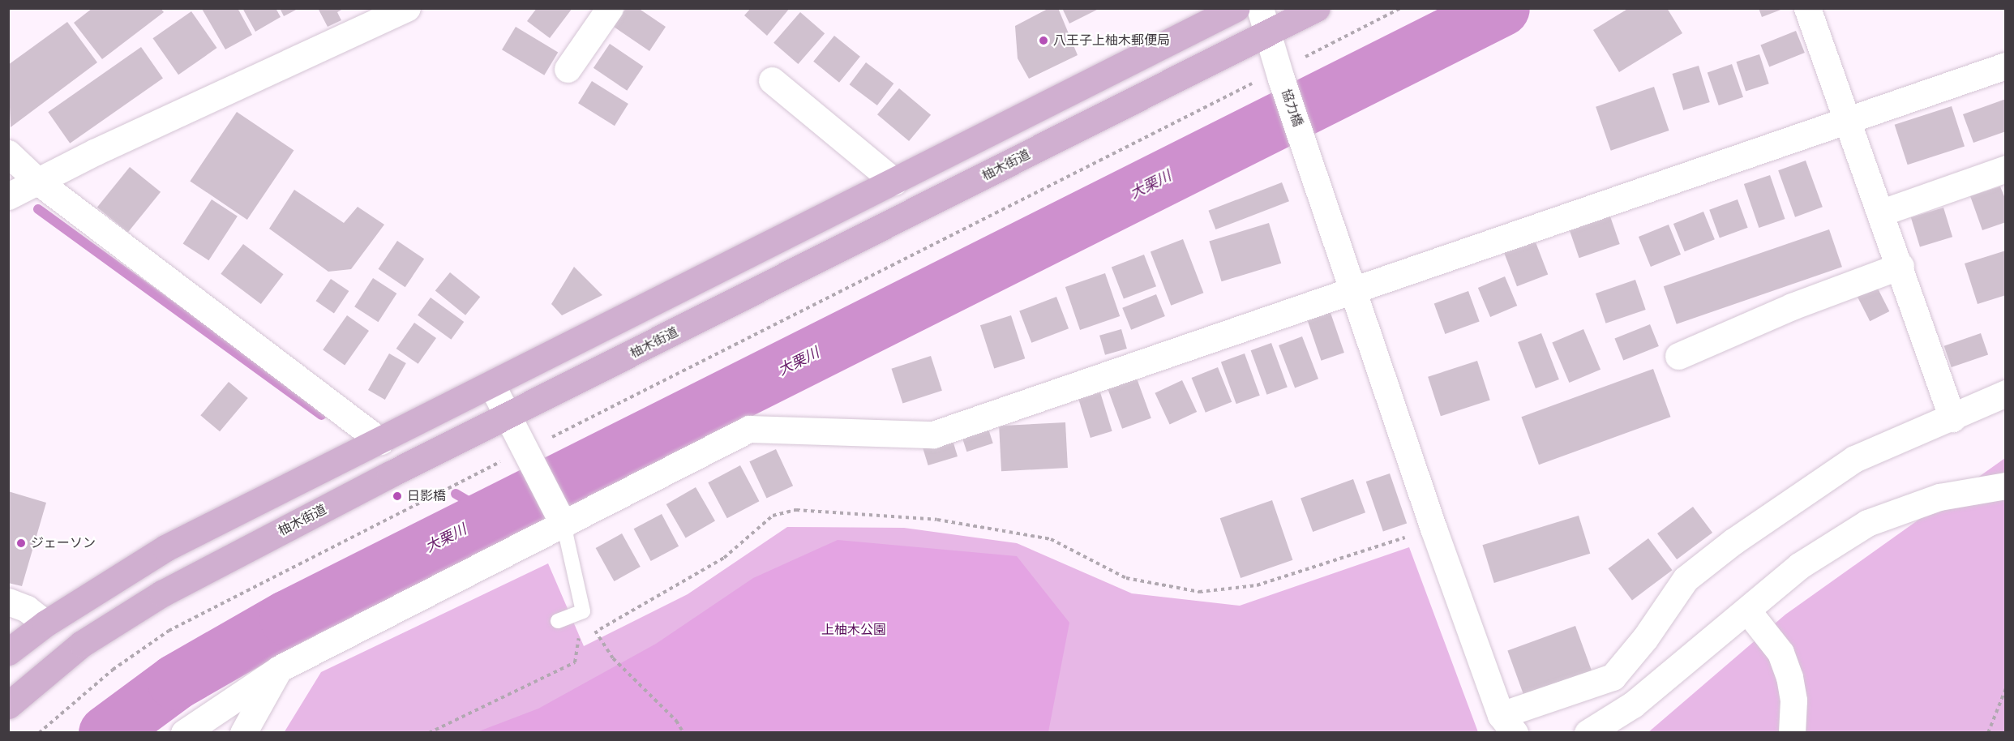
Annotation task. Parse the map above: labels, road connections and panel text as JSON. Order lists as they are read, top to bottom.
{
  "streets": {
    "main road": ["柚木街道"],
    "street": ["協力橋"]
  },
  "crossings": [
    ["協力橋", "柚木街道"]
  ],
  "water": ["大栗川"],
  "parks": ["上柚木公園"],
  "places": ["八王子上柚木郵便局", "日影橋", "ジェーソン"]
}
